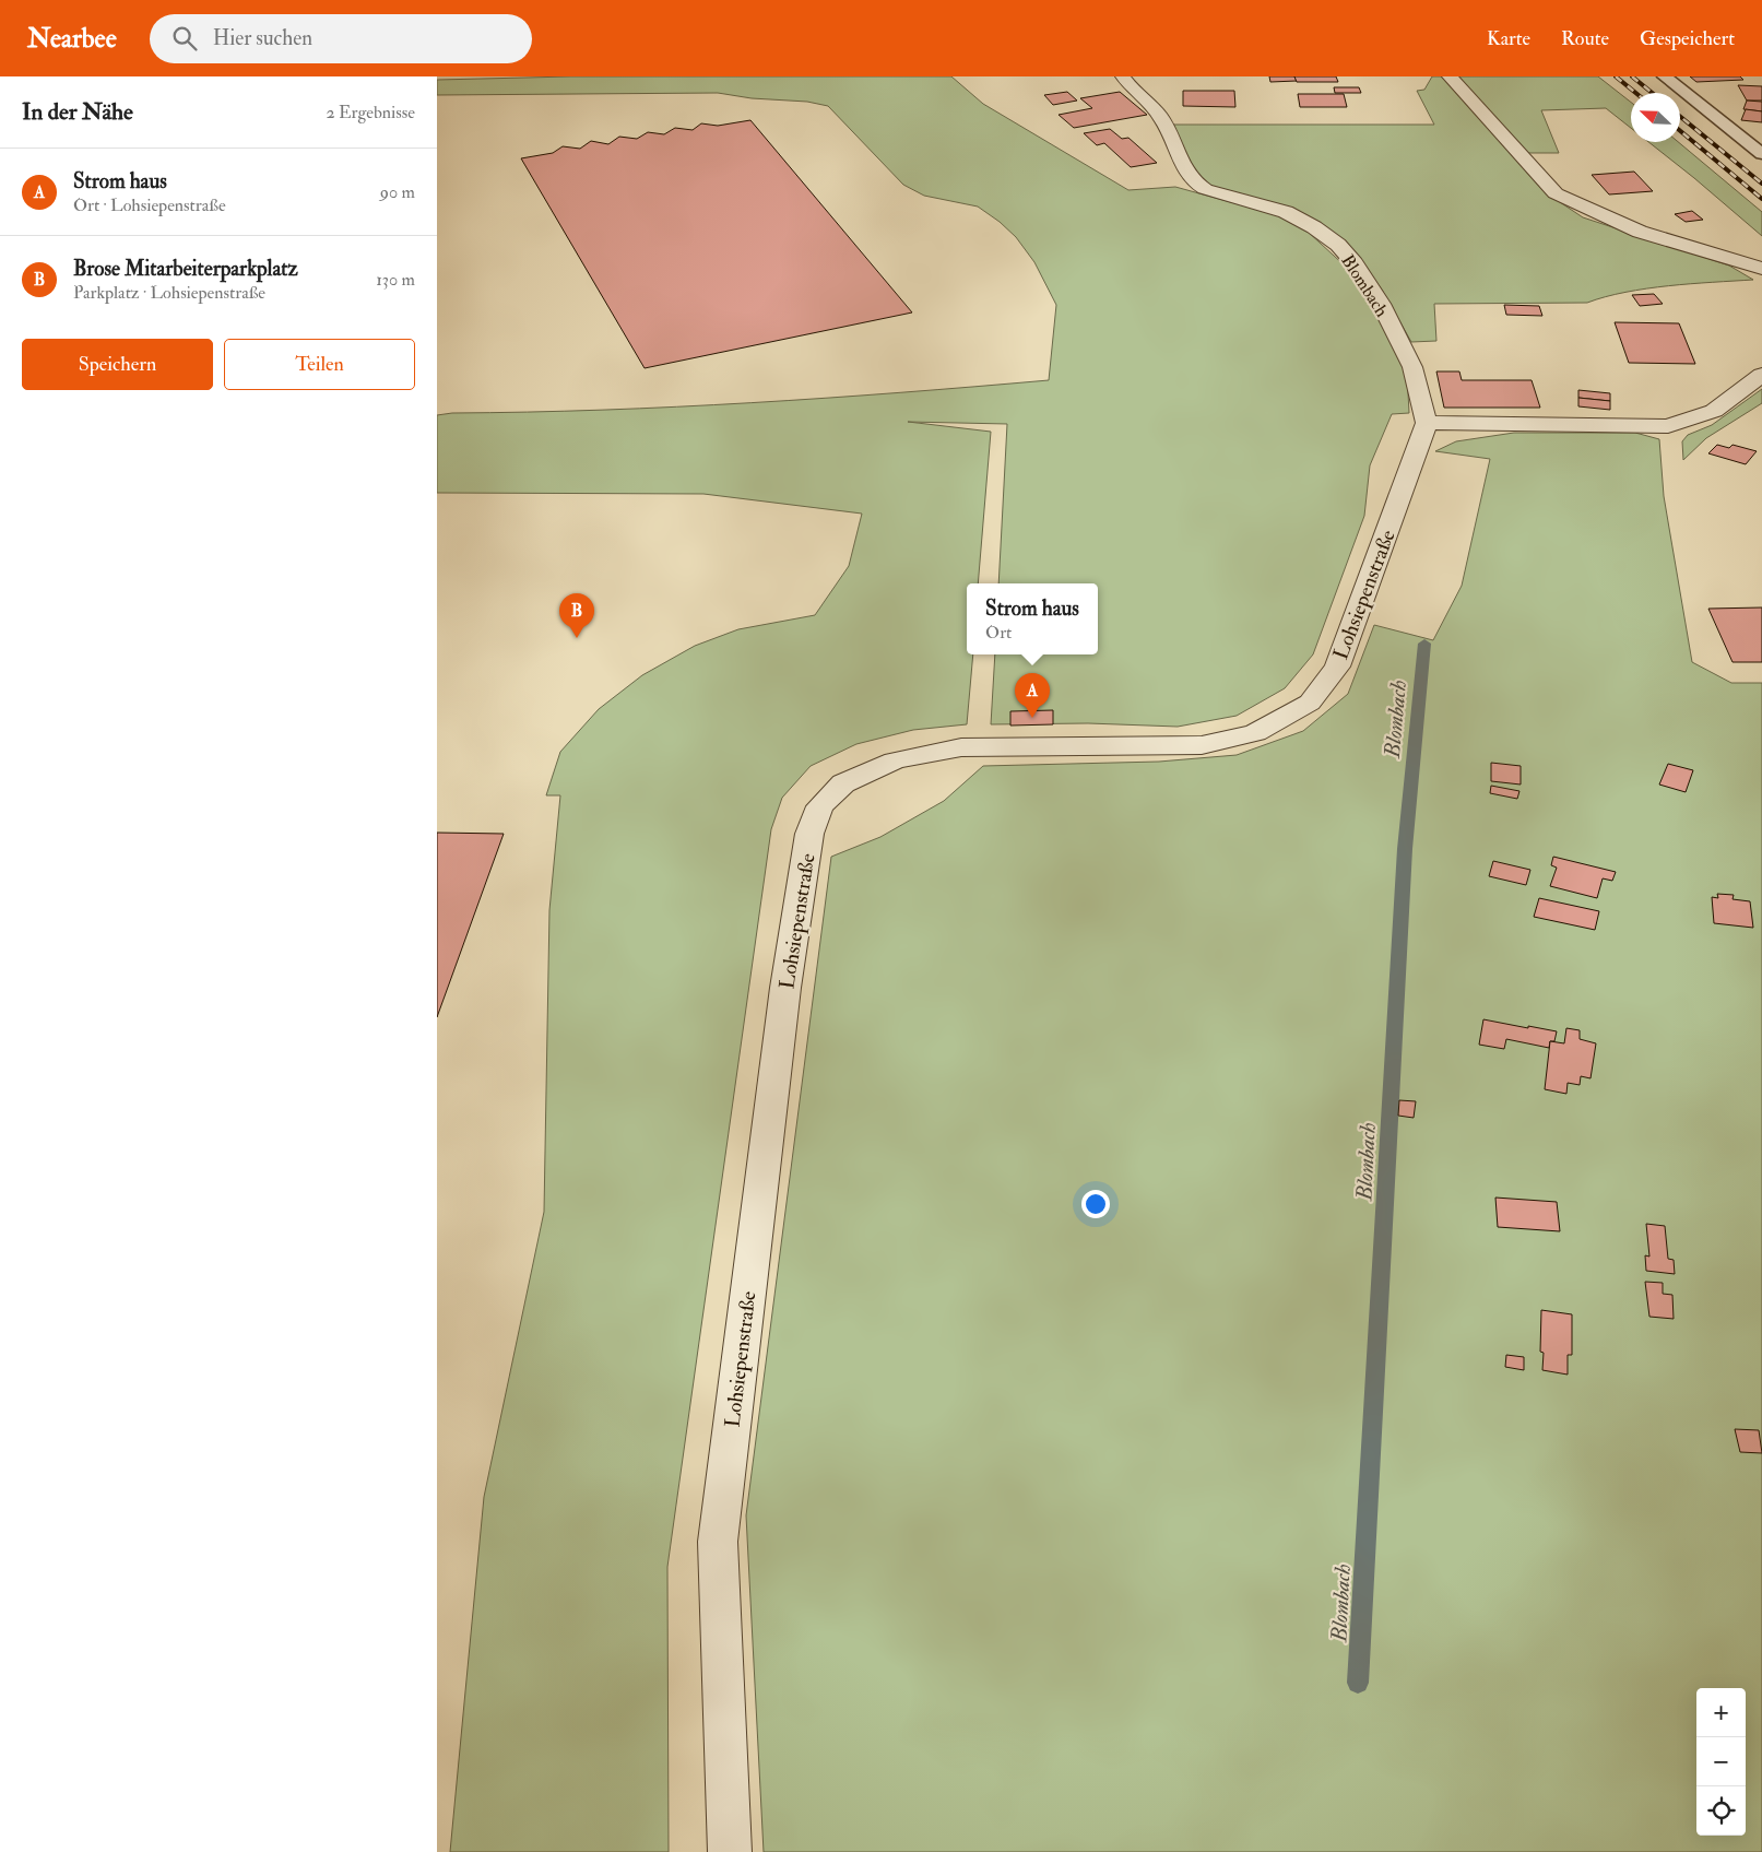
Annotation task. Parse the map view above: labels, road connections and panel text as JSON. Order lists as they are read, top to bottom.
{
  "streets": {
    "street": ["Blombach", "Lohsiepenstraße"]
  },
  "crossings": [
    ["Blombach", "Lohsiepenstraße"]
  ],
  "water": ["Blombach"],
  "north": "top left",
  "page": {
    "header": "Nearbee",
    "search": "Hier suchen",
    "nav": ["Karte", "Route", "Gespeichert"],
    "heading": ["In der Nähe", "2 Ergebnisse"],
    "list": [
      {
        "mark": "A",
        "name": "Strom haus",
        "note": "Ort · Lohsiepenstraße",
        "value": "90 m"
      },
      {
        "mark": "B",
        "name": "Brose Mitarbeiterparkplatz",
        "note": "Parkplatz · Lohsiepenstraße",
        "value": "130 m"
      }
    ],
    "buttons": ["Speichern", "Teilen"],
    "popup": ["Strom haus", "Ort"],
    "pins": ["B", "A"],
    "map_buttons": ["+", "−"]
  }
}
